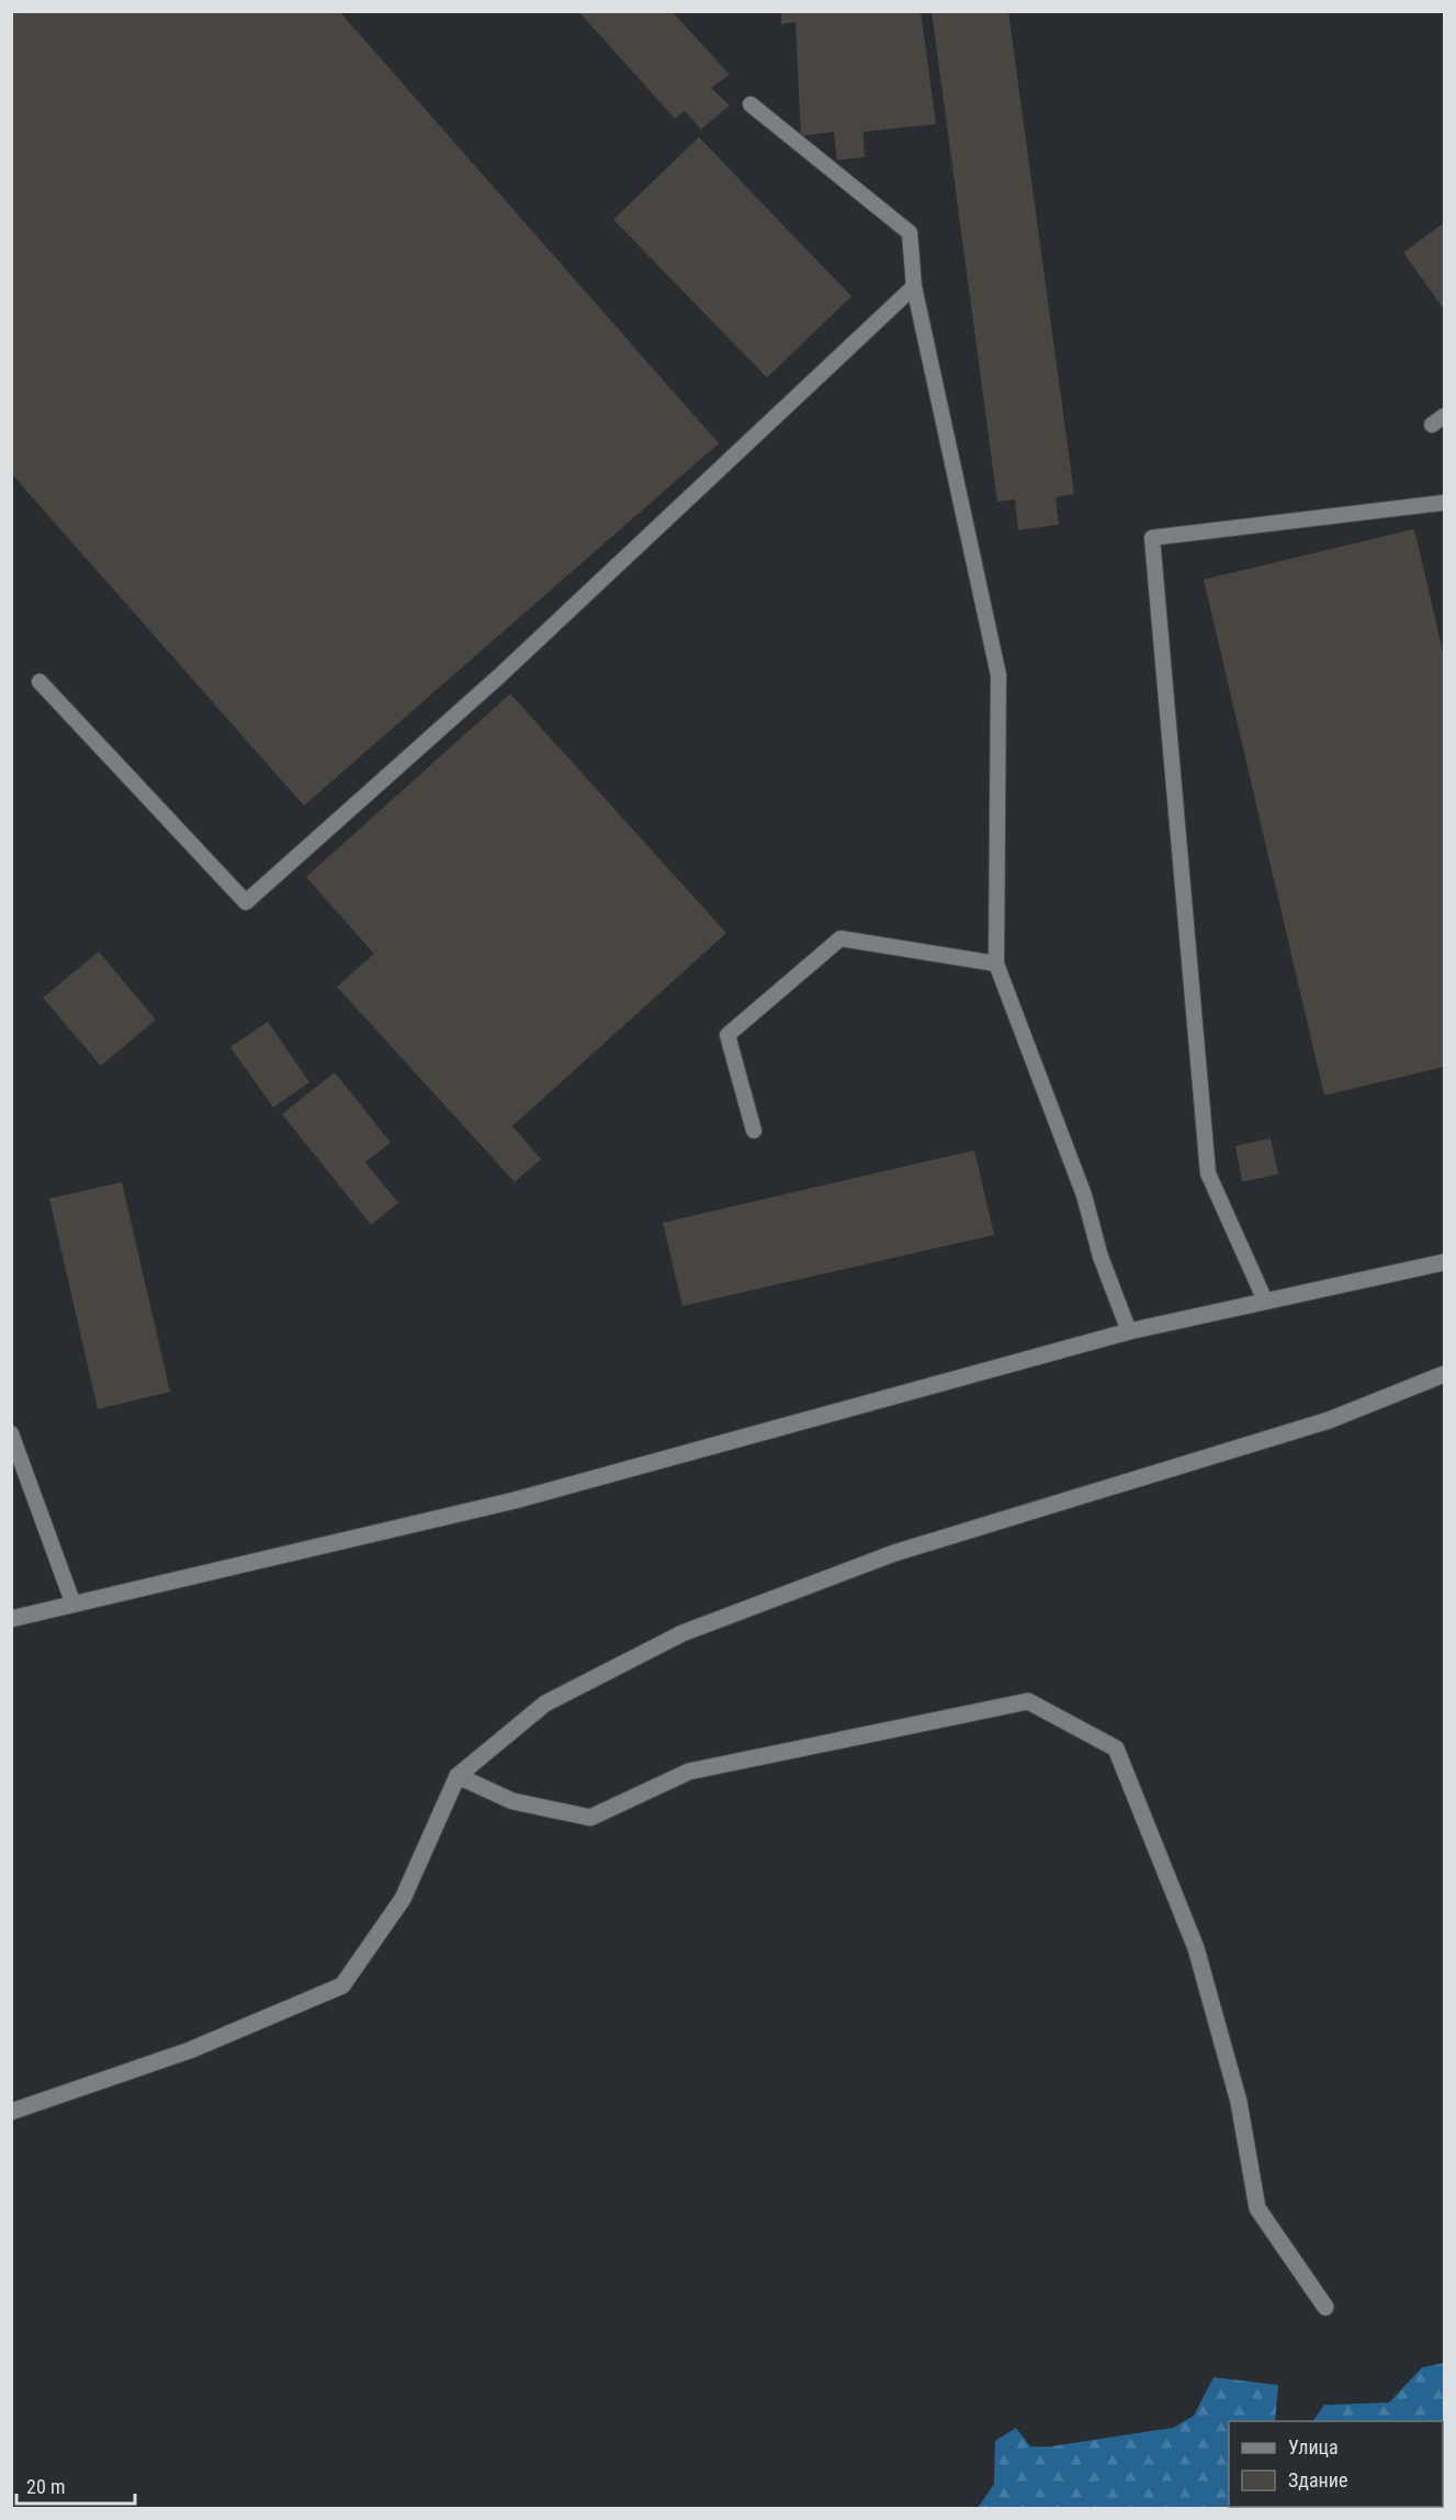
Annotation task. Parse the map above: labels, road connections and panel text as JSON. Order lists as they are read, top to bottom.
{
  "legend": ["Улица", "Здание"],
  "scale_bar": "20 m"
}
